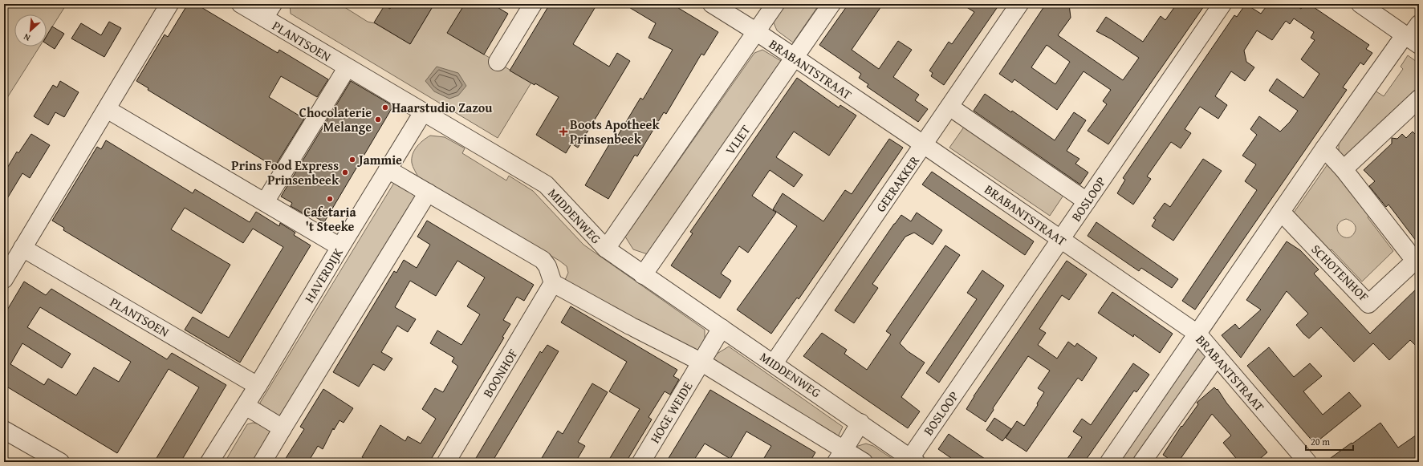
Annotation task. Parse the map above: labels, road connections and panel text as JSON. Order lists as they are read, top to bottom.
{
  "streets": {
    "street": [
      "PLANTSOEN",
      "BRABANTSTRAAT",
      "VLIET",
      "GEERAKKER",
      "BOSLOOP",
      "MIDDENWEG",
      "SCHOTENHOF",
      "HAVERDIJK",
      "BOONHOF",
      "HOGE WEIDE"
    ]
  },
  "crossings": [
    ["PLANTSOEN", "MIDDENWEG"],
    ["PLANTSOEN", "HAVERDIJK"],
    ["BRABANTSTRAAT", "VLIET"],
    ["BRABANTSTRAAT", "GEERAKKER"],
    ["BRABANTSTRAAT", "BOSLOOP"],
    ["VLIET", "MIDDENWEG"],
    ["GEERAKKER", "MIDDENWEG"],
    ["BOSLOOP", "MIDDENWEG"],
    ["MIDDENWEG", "HAVERDIJK"]
  ],
  "places": {
    "other": [
      "Haarstudio Zazou",
      "Chocolaterie Melange",
      "Jammie",
      "Prins Food Express Prinsenbeek",
      "Cafetaria 't Steeke"
    ],
    "health": ["Boots Apotheek Prinsenbeek"]
  },
  "scale_bar": "20 m",
  "north": "bottom left"
}
